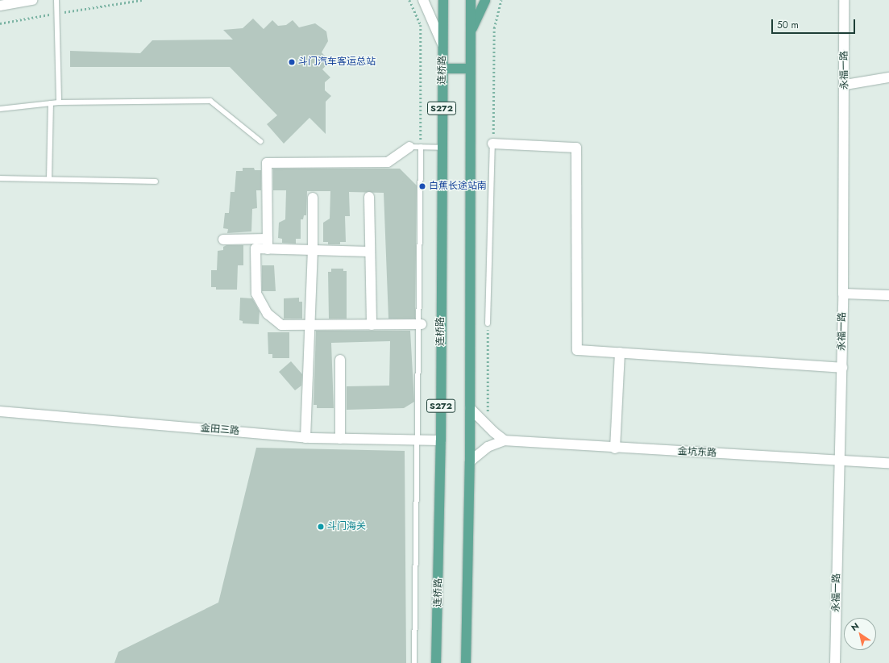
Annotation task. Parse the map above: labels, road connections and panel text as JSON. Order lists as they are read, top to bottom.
{
  "streets": {
    "main road": ["连桥路", "S272"],
    "street": ["永福一路", "金田三路", "金坑东路"]
  },
  "crossings": [
    ["连桥路", "金田三路"],
    ["永福一路", "金坑东路"],
    ["S272", "金坑东路"]
  ],
  "places": ["斗门汽车客运总站", "白蕉长途站南", "斗门海关"],
  "scale_bar": "50 m",
  "north": "top left"
}
